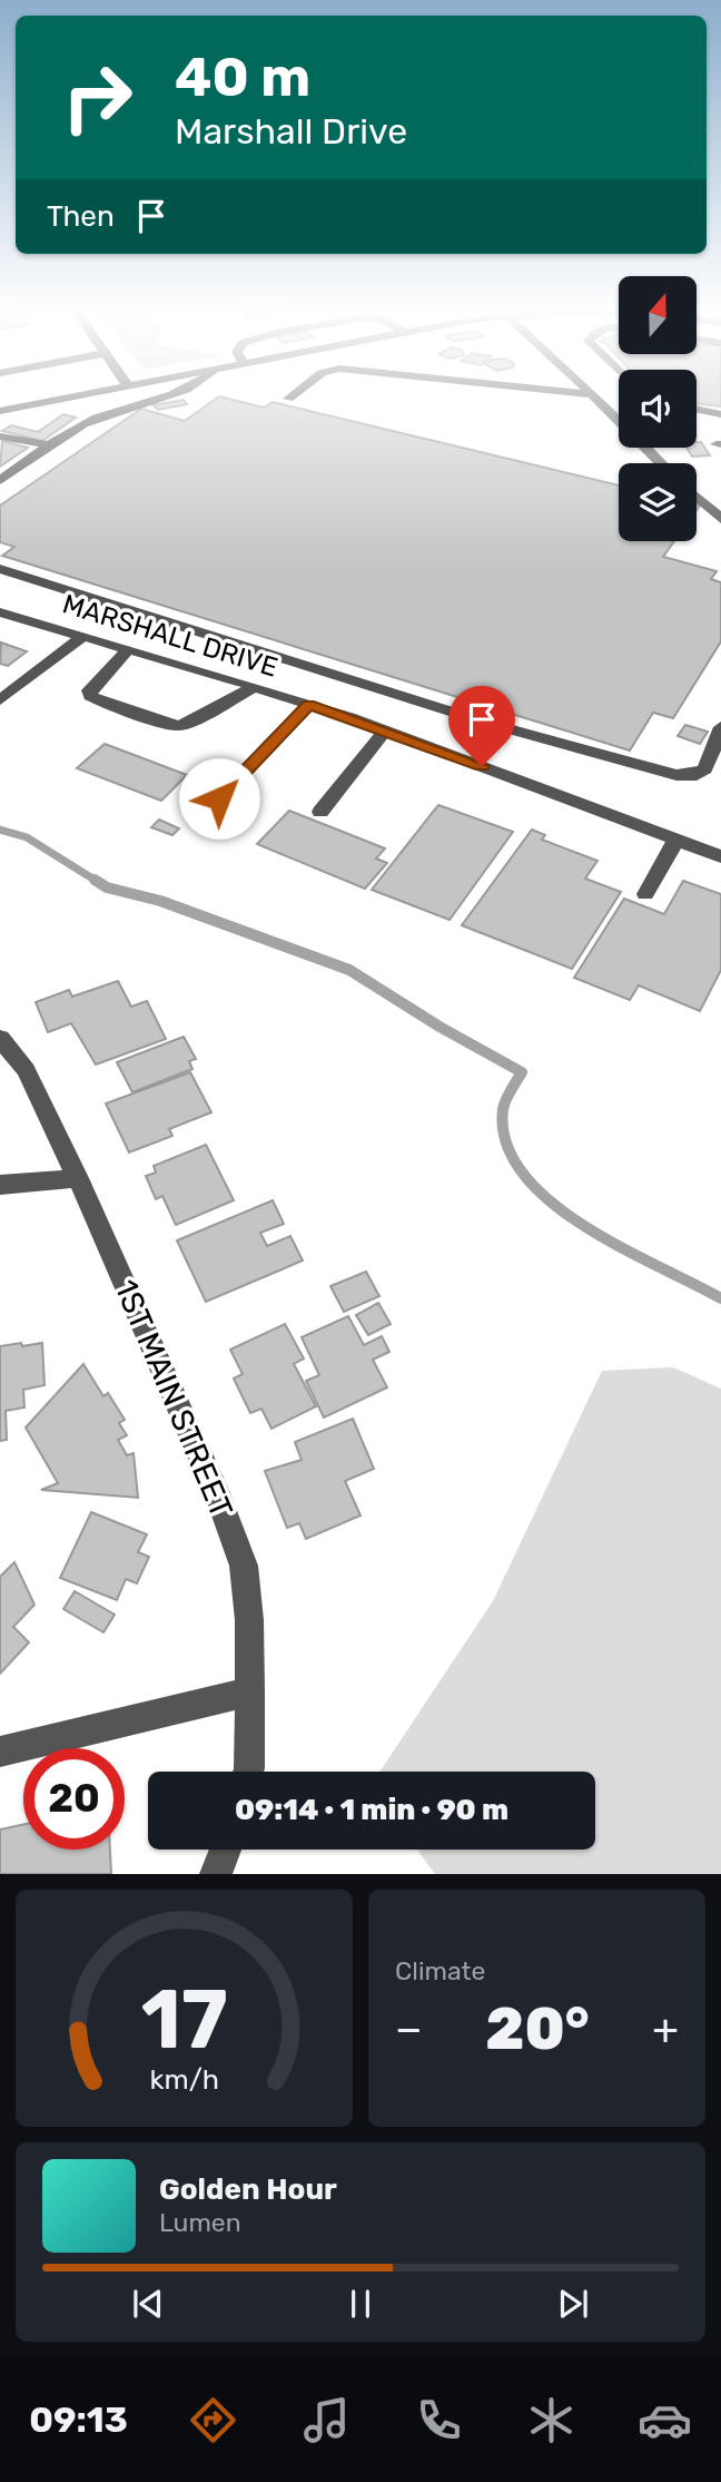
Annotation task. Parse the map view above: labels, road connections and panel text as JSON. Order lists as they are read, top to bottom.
{
  "streets": {
    "street": ["MARSHALL DRIVE", "1ST MAIN STREET"]
  },
  "north": "top",
  "page": {
    "turn": ["40 m", "Marshall Drive"],
    "then": "Then",
    "limit": "20",
    "trip": "09:14 · 1 min · 90 m",
    "tile": "Climate",
    "heat": ["−", "20°", "+"],
    "song": ["Golden Hour", "Lumen"],
    "tabs": "09:13",
    "gauge": ["17", "km/h"]
  }
}
